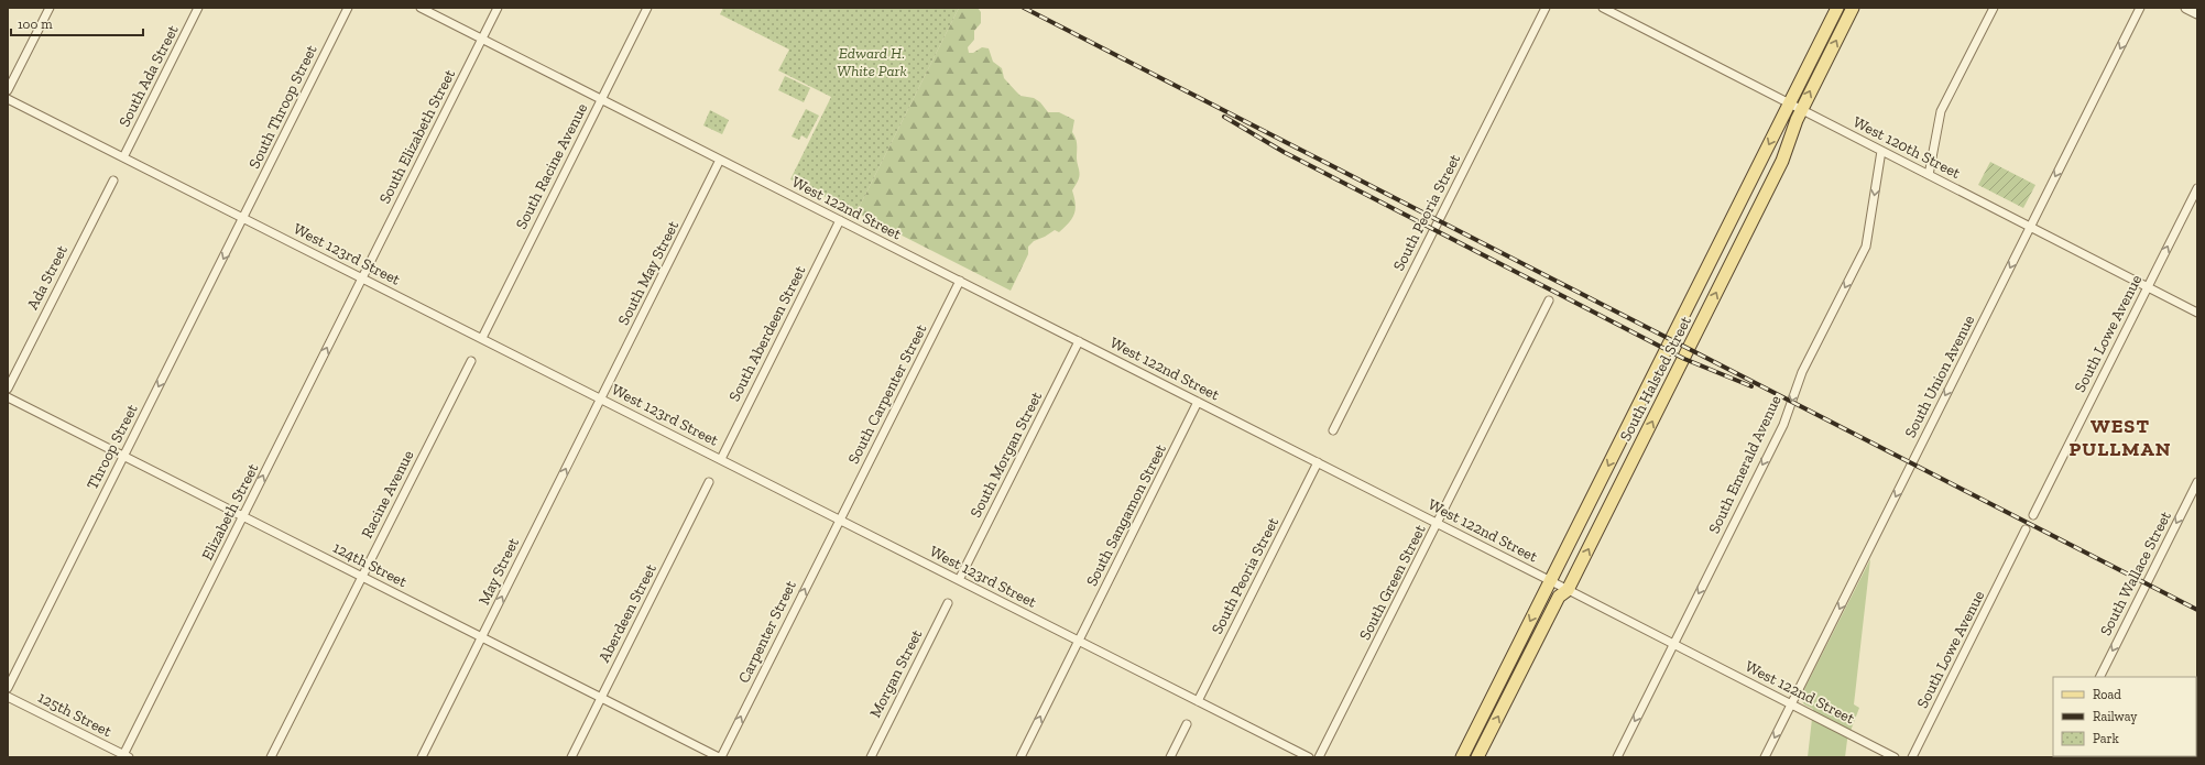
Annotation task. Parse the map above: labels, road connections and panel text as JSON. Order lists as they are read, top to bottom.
{
  "streets": {
    "main road": ["South Halsted Street"],
    "street": [
      "South Ada Street",
      "South Throop Street",
      "South Elizabeth Street",
      "West 120th Street",
      "South Racine Avenue",
      "West 122nd Street",
      "South Peoria Street",
      "West 123rd Street",
      "South May Street",
      "Ada Street",
      "South Aberdeen Street",
      "South Lowe Avenue",
      "South Union Avenue",
      "South Carpenter Street",
      "Throop Street",
      "South Morgan Street",
      "South Emerald Avenue",
      "Racine Avenue",
      "Elizabeth Street",
      "South Sangamon Street",
      "124th Street",
      "May Street",
      "South Wallace Street",
      "South Green Street",
      "Aberdeen Street",
      "Carpenter Street",
      "Morgan Street",
      "125th Street"
    ]
  },
  "crossings": [
    ["South Ada Street", "West 123rd Street"],
    ["South Throop Street", "West 123rd Street"],
    ["South Throop Street", "Throop Street"],
    ["South Elizabeth Street", "West 122nd Street"],
    ["South Elizabeth Street", "West 123rd Street"],
    ["South Elizabeth Street", "Elizabeth Street"],
    ["West 120th Street", "South Lowe Avenue"],
    ["West 120th Street", "South Union Avenue"],
    ["West 120th Street", "South Halsted Street"],
    ["West 120th Street", "South Emerald Avenue"],
    ["South Racine Avenue", "West 122nd Street"],
    ["South Racine Avenue", "West 123rd Street"],
    ["West 122nd Street", "South Peoria Street"],
    ["West 122nd Street", "South May Street"],
    ["West 122nd Street", "South Aberdeen Street"],
    ["West 122nd Street", "South Union Avenue"],
    ["West 122nd Street", "South Halsted Street"],
    ["West 122nd Street", "South Carpenter Street"],
    ["West 122nd Street", "South Morgan Street"],
    ["West 122nd Street", "South Emerald Avenue"],
    ["West 122nd Street", "South Sangamon Street"],
    ["West 122nd Street", "South Green Street"],
    ["South Peoria Street", "West 123rd Street"],
    ["West 123rd Street", "South May Street"],
    ["West 123rd Street", "South Aberdeen Street"],
    ["West 123rd Street", "South Carpenter Street"],
    ["West 123rd Street", "Throop Street"],
    ["West 123rd Street", "South Morgan Street"],
    ["West 123rd Street", "Elizabeth Street"],
    ["West 123rd Street", "South Sangamon Street"],
    ["West 123rd Street", "May Street"],
    ["West 123rd Street", "Carpenter Street"],
    ["South May Street", "May Street"],
    ["South Carpenter Street", "Carpenter Street"],
    ["Throop Street", "124th Street"],
    ["Racine Avenue", "124th Street"],
    ["Elizabeth Street", "124th Street"],
    ["Elizabeth Street", "125th Street"],
    ["124th Street", "May Street"],
    ["124th Street", "Aberdeen Street"],
    ["124th Street", "Carpenter Street"]
  ],
  "one_way": [
    "South Union Avenue",
    "Throop Street",
    "South Emerald Avenue",
    "Elizabeth Street",
    "May Street",
    "South Wallace Street",
    "Carpenter Street"
  ],
  "districts": ["WEST PULLMAN"],
  "parks": ["Edward H. White Park"],
  "legend": ["Road", "Railway", "Park"],
  "scale_bar": "100 m"
}
